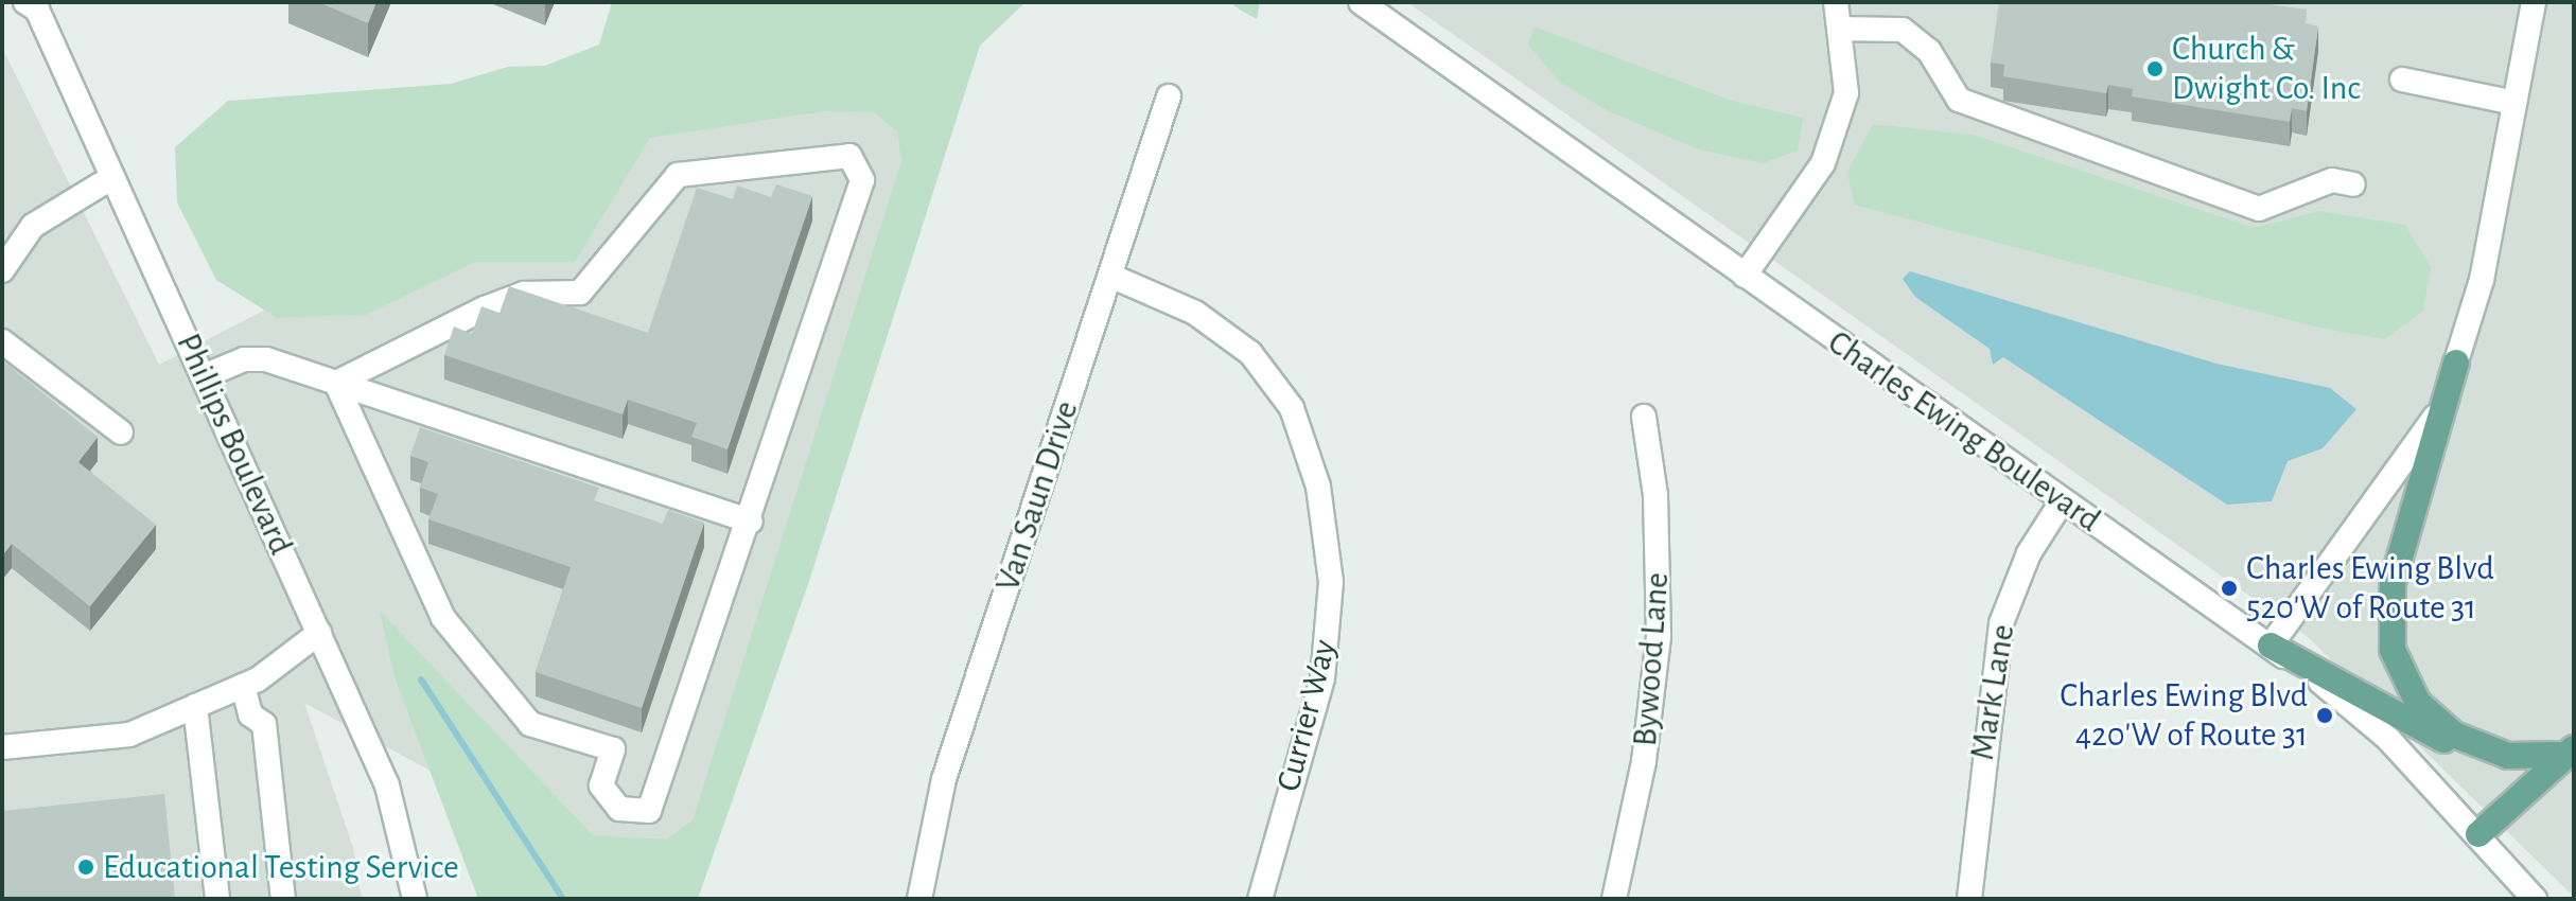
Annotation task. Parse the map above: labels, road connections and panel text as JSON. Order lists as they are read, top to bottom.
{
  "streets": {
    "street": [
      "Charles Ewing Boulevard",
      "Phillips Boulevard",
      "Van Saun Drive",
      "Bywood Lane",
      "Mark Lane",
      "Currier Way"
    ]
  },
  "crossings": [
    ["Charles Ewing Boulevard", "Mark Lane"],
    ["Van Saun Drive", "Currier Way"]
  ],
  "places": [
    "Church & Dwight Co. Inc",
    "Charles Ewing Blvd 520'W of Route 31",
    "Charles Ewing Blvd 420'W of Route 31",
    "Educational Testing Service"
  ]
}
